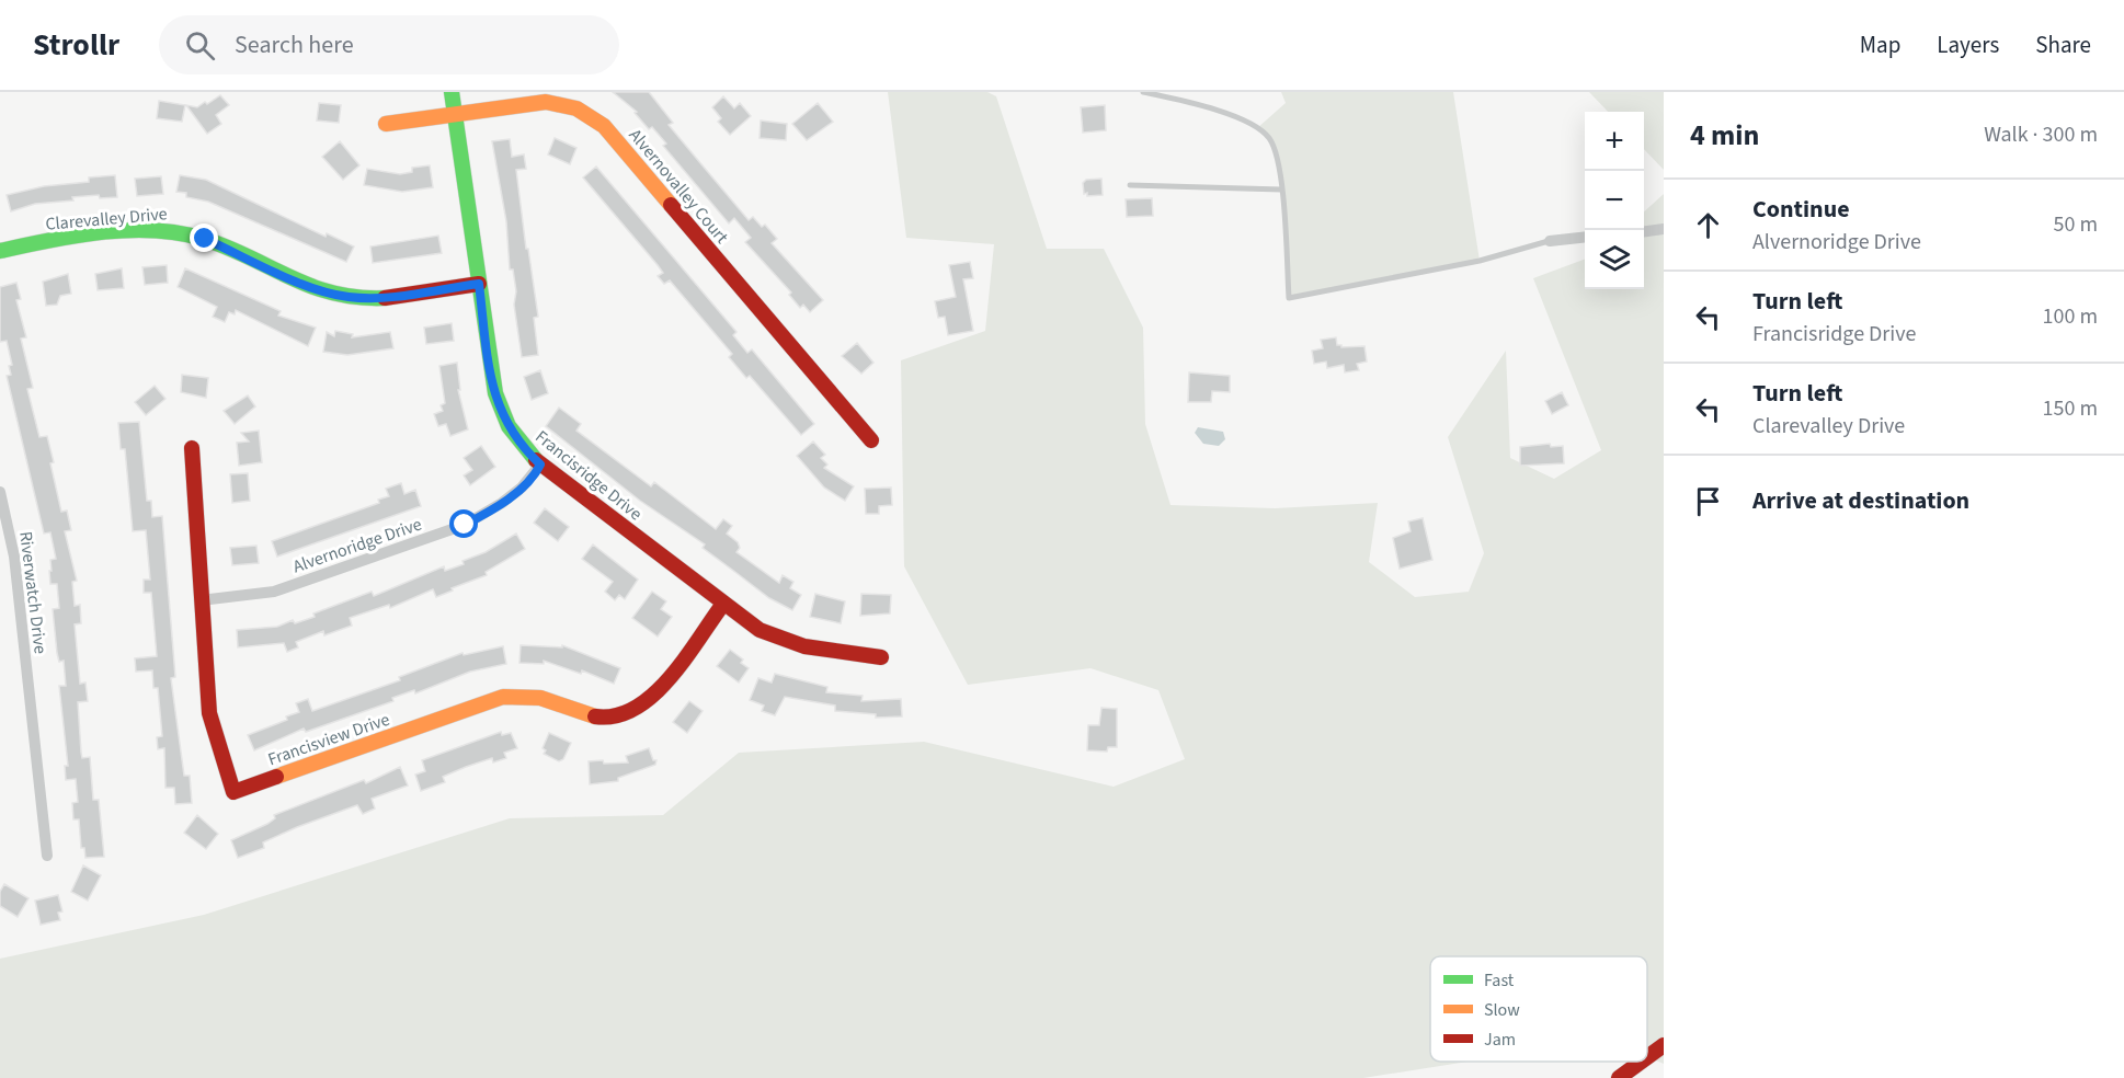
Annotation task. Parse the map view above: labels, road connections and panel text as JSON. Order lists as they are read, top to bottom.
{
  "streets": {
    "street": [
      "Alvernovalley Court",
      "Clarevalley Drive",
      "Francisridge Drive",
      "Alvernoridge Drive",
      "Riverwatch Drive",
      "Francisview Drive"
    ]
  },
  "crossings": [
    ["Alvernovalley Court", "Francisridge Drive"],
    ["Clarevalley Drive", "Francisridge Drive"],
    ["Francisridge Drive", "Alvernoridge Drive"],
    ["Francisridge Drive", "Francisview Drive"],
    ["Alvernoridge Drive", "Francisview Drive"]
  ],
  "legend": ["Fast", "Slow", "Jam"],
  "page": {
    "header": "Strollr",
    "search": "Search here",
    "nav": ["Map", "Layers", "Share"],
    "heading": ["4 min", "Walk · 300 m"],
    "map_buttons": ["+", "−"],
    "list": [
      ["Continue", "Alvernoridge Drive", "50 m"],
      ["Turn left", "Francisridge Drive", "100 m"],
      ["Turn left", "Clarevalley Drive", "150 m"],
      "Arrive at destination"
    ]
  }
}
